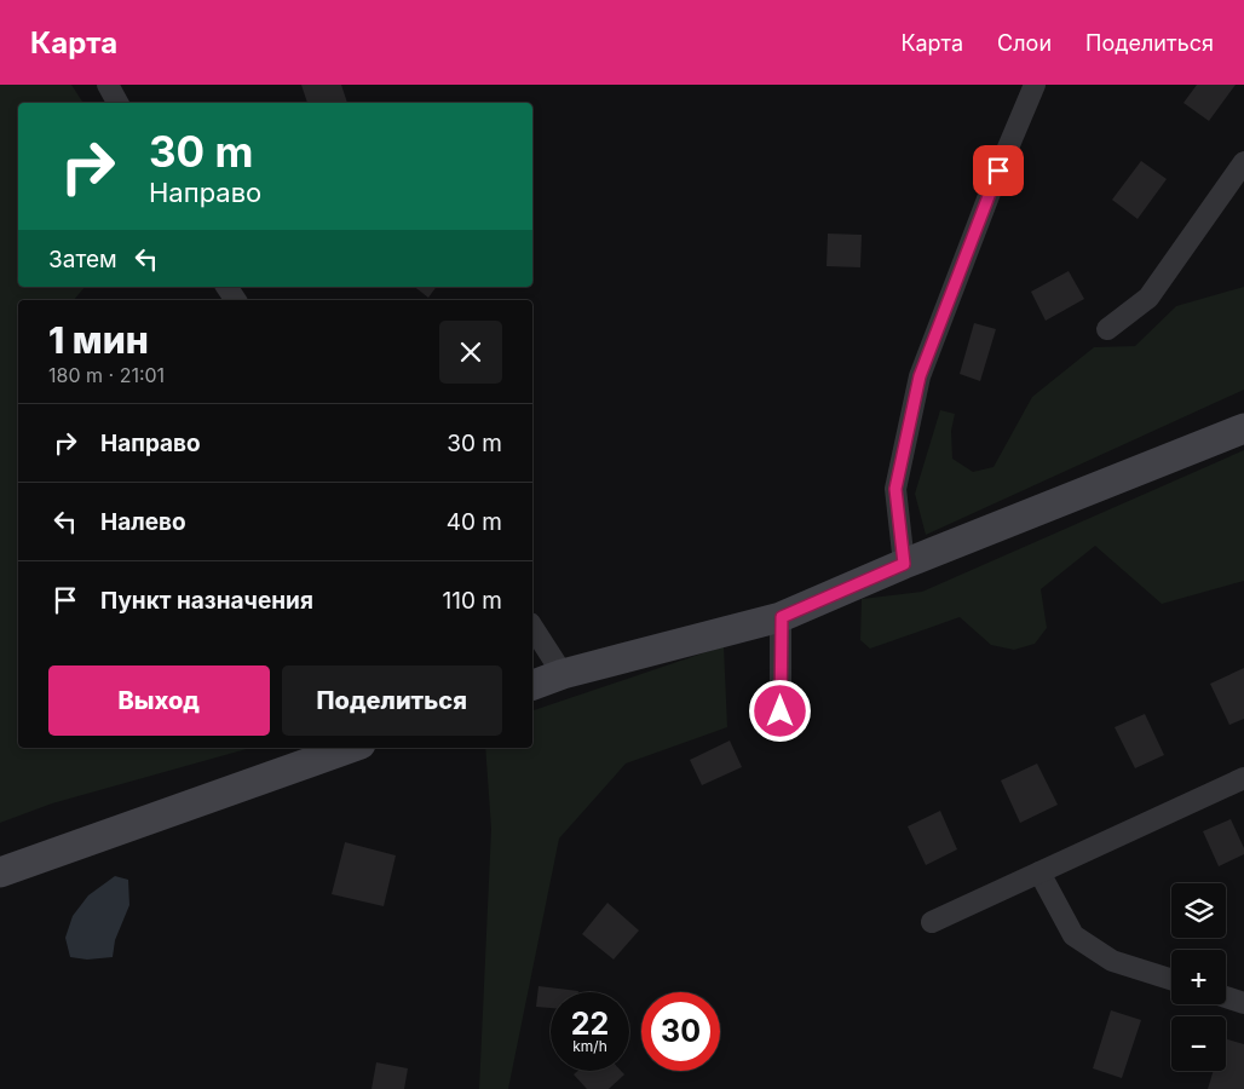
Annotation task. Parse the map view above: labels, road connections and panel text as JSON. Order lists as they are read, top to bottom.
{
  "page": {
    "header": "Карта",
    "nav": ["Карта", "Слои", "Поделиться"],
    "turn": ["30 m", "Направо"],
    "then": "Затем",
    "heading": ["1 мин", "180 m · 21:01"],
    "list": [
      {
        "name": "Направо",
        "value": "30 m"
      },
      {
        "name": "Налево",
        "value": "40 m"
      },
      {
        "name": "Пункт назначения",
        "value": "110 m"
      }
    ],
    "buttons": ["Выход", "Поделиться"],
    "map_buttons": ["+", "−"],
    "speed": "22 km/h",
    "limit": "30"
  }
}
